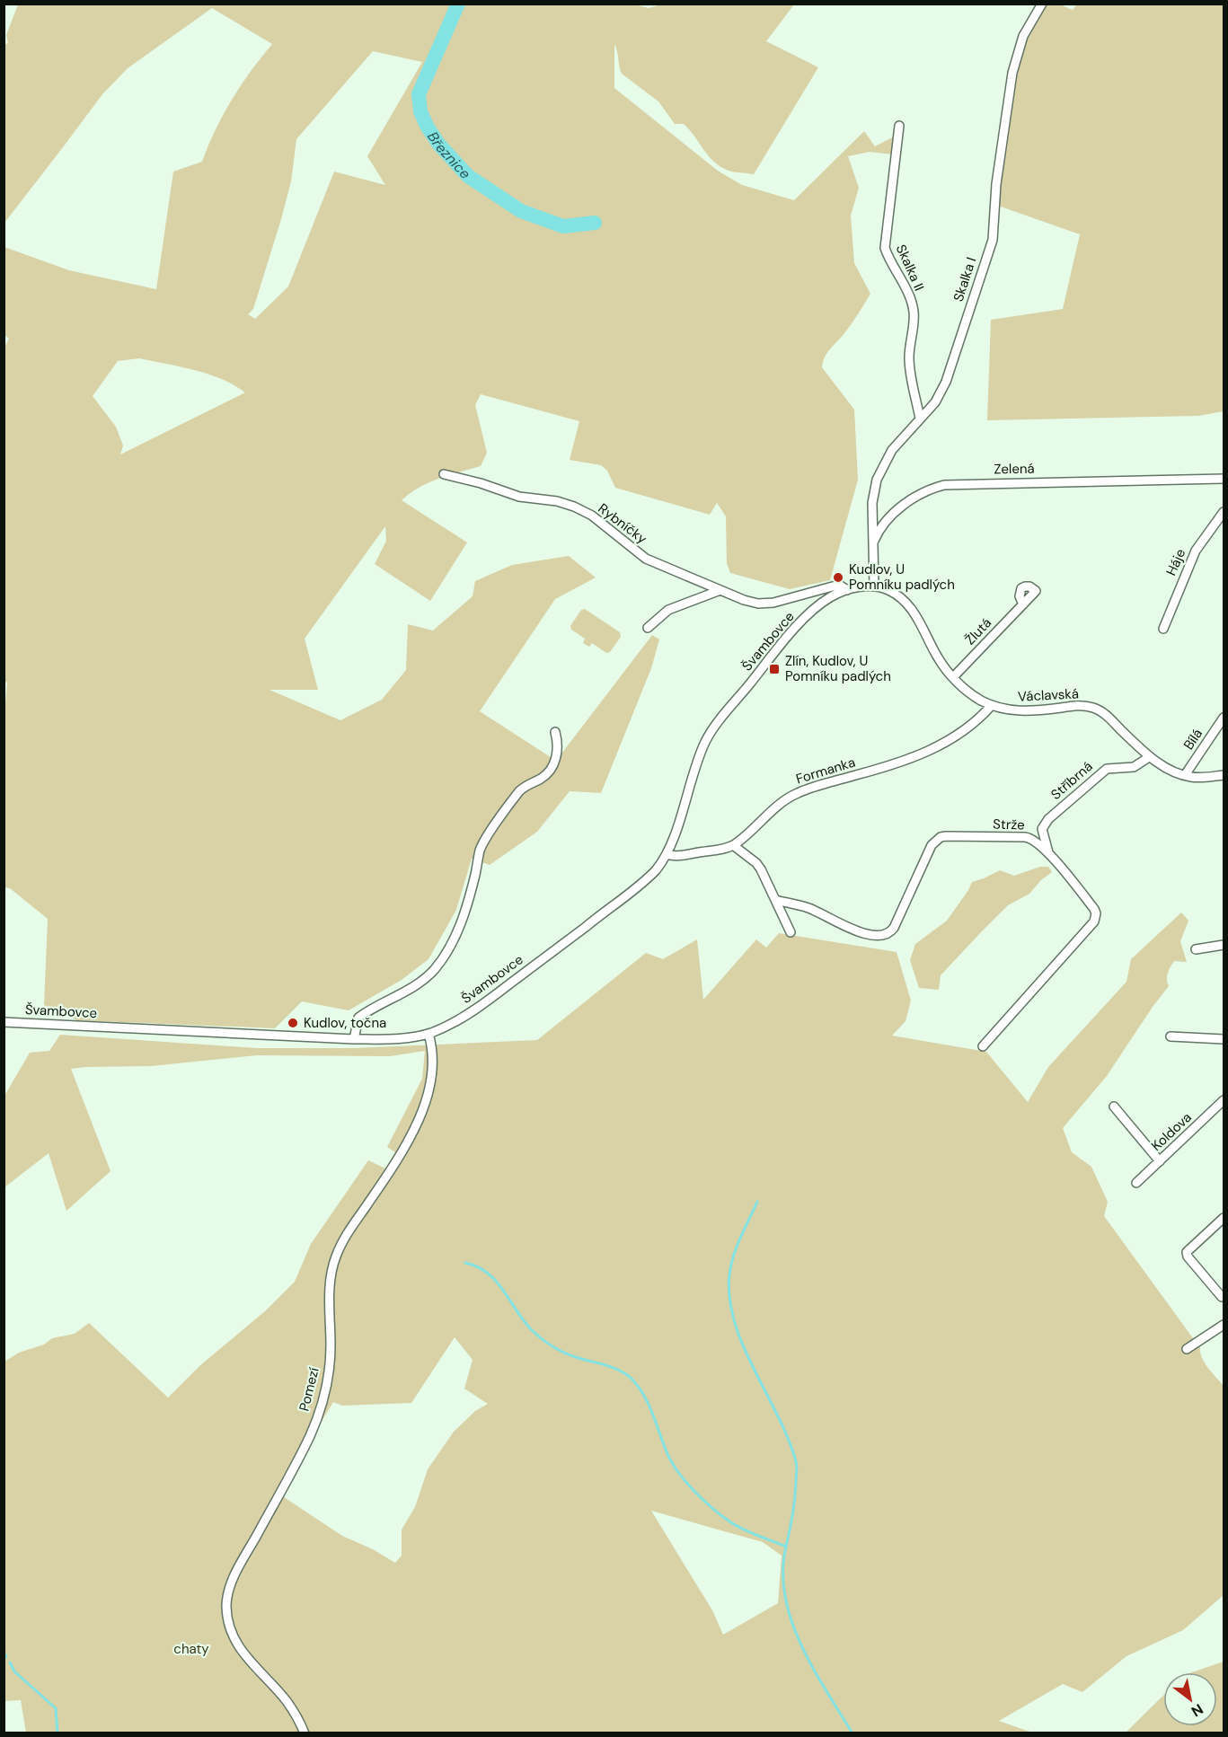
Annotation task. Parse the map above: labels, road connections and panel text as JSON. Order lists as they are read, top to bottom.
{
  "streets": {
    "street": [
      "Skalka II",
      "Skalka I",
      "Zelená",
      "Rybníčky",
      "Háje",
      "Žlutá",
      "Švambovce",
      "Václavská",
      "Bílá",
      "Formanka",
      "Stříbrná",
      "Strže",
      "Koldova",
      "Pomezí"
    ]
  },
  "crossings": [
    ["Skalka II", "Skalka I"],
    ["Skalka I", "Zelená"],
    ["Rybníčky", "Švambovce"],
    ["Žlutá", "Václavská"],
    ["Švambovce", "Pomezí"],
    ["Václavská", "Bílá"],
    ["Václavská", "Formanka"],
    ["Václavská", "Stříbrná"],
    ["Stříbrná", "Strže"]
  ],
  "water": ["Březnice"],
  "parks": ["chaty"],
  "places": {
    "other": ["Kudlov, U Pomníku padlých", "Kudlov, točna"],
    "transit": ["Zlín, Kudlov, U Pomníku padlých"]
  },
  "north": "bottom right"
}
